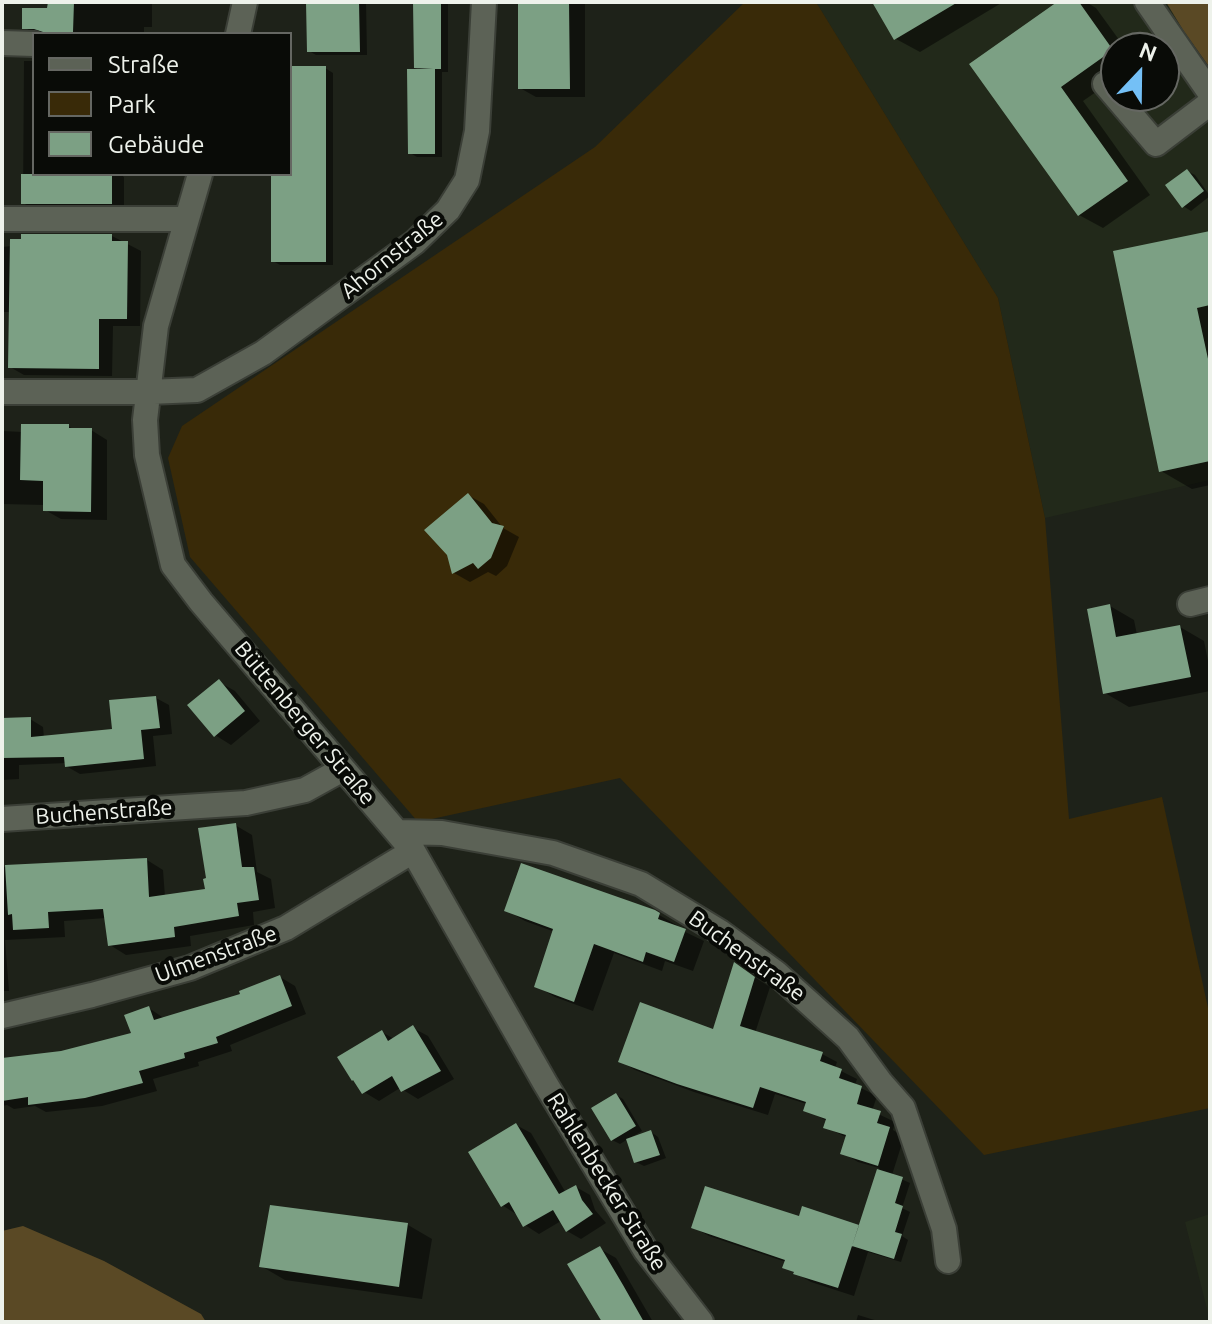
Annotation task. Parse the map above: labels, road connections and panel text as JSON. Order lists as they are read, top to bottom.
{
  "streets": {
    "street": [
      "Ahornstraße",
      "Büttenberger Straße",
      "Buchenstraße",
      "Ulmenstraße",
      "Rahlenbecker Straße"
    ]
  },
  "crossings": [
    ["Ahornstraße", "Büttenberger Straße"],
    ["Büttenberger Straße", "Buchenstraße"],
    ["Büttenberger Straße", "Ulmenstraße"],
    ["Büttenberger Straße", "Rahlenbecker Straße"]
  ],
  "legend": ["Straße", "Park", "Gebäude"],
  "north": "top"
}
